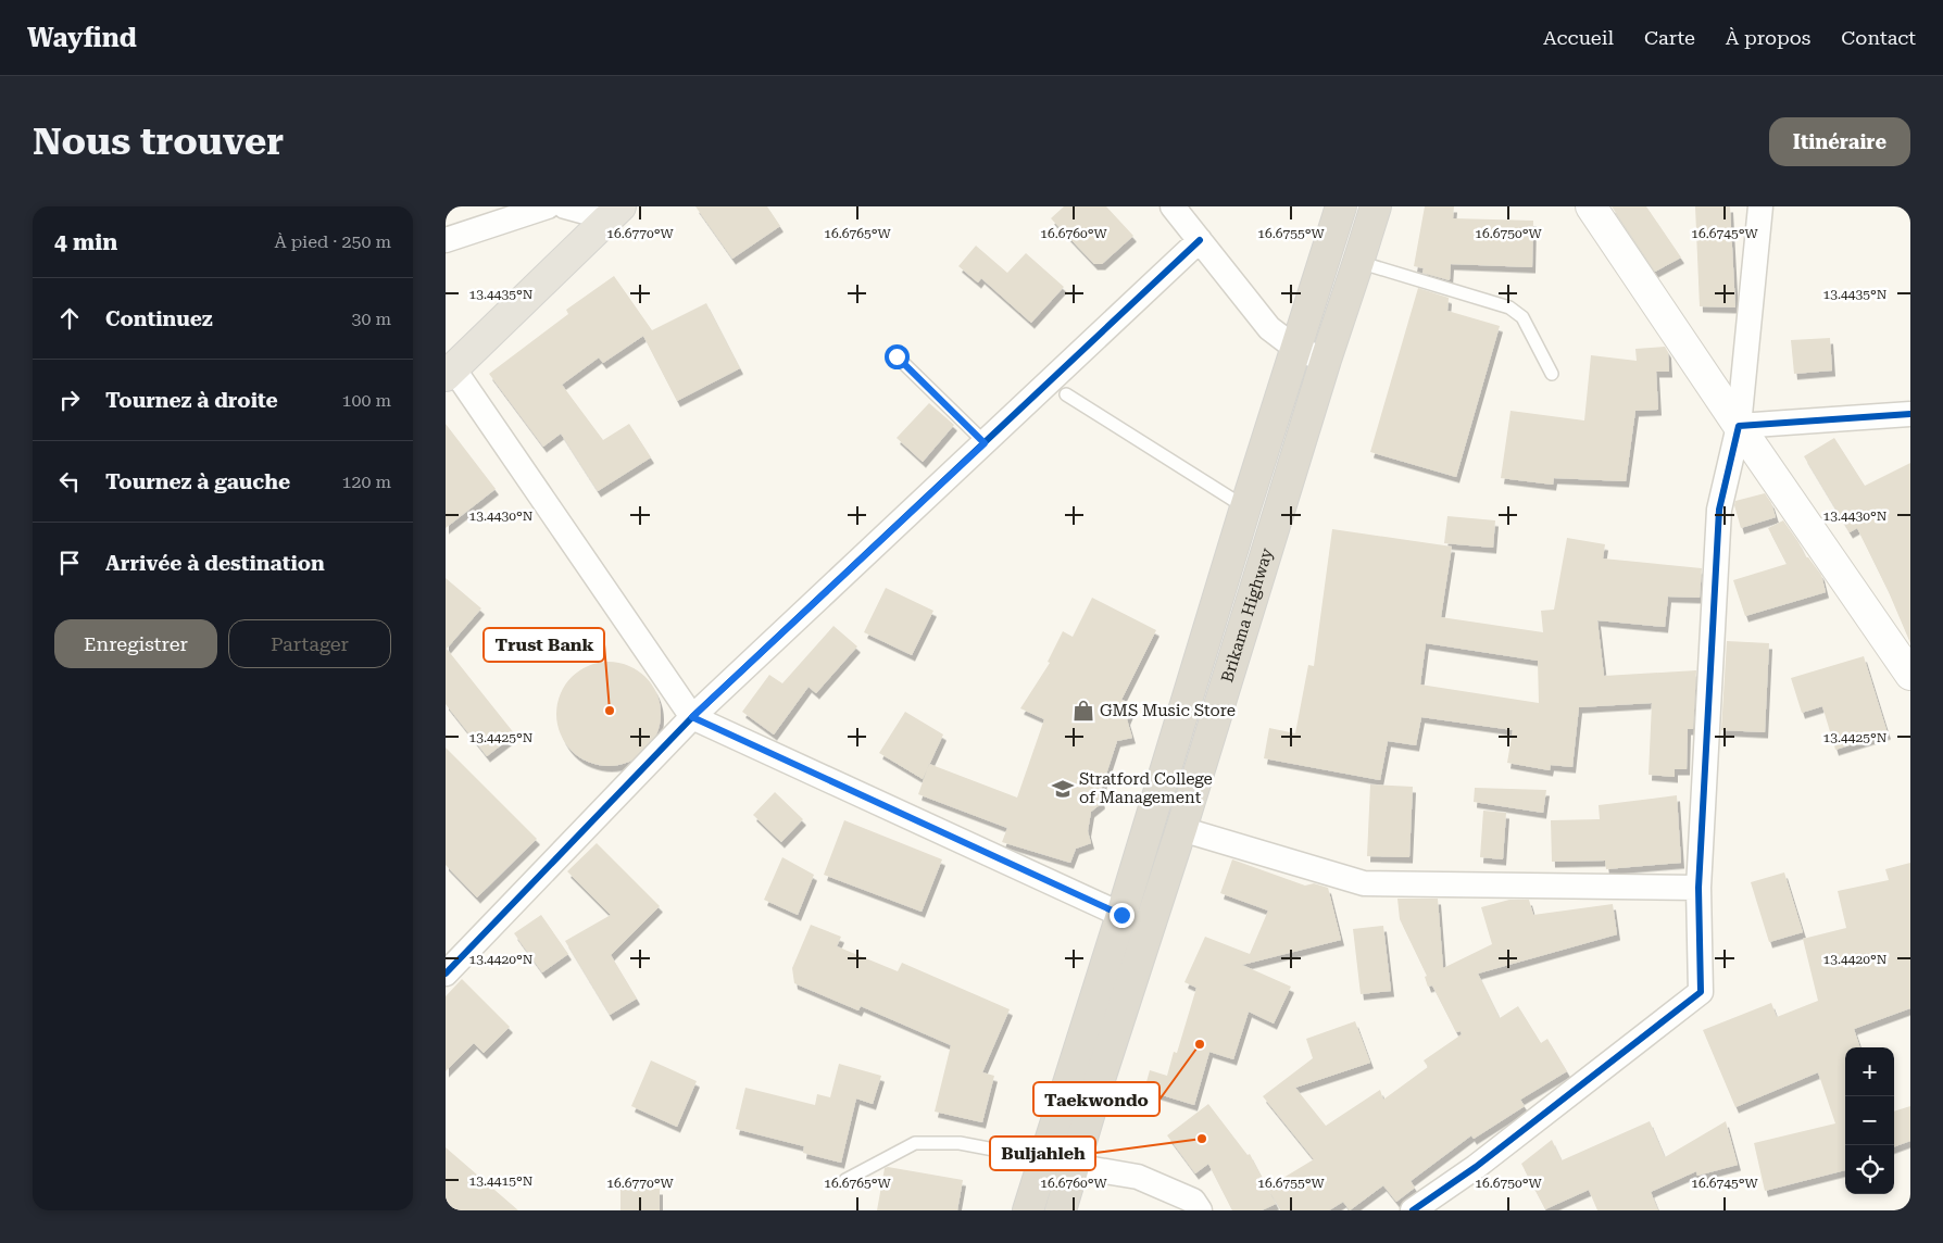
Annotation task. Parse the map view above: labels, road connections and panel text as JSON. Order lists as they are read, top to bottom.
{
  "streets": {
    "highway": ["Brikama Highway"]
  },
  "places": {
    "other": ["Trust Bank", "Taekwondo", "Buljahleh"],
    "shop": ["GMS Music Store"],
    "school or university": ["Stratford College of Management"]
  },
  "page": {
    "header": "Wayfind",
    "nav": [
      "Accueil",
      "Carte",
      "À propos",
      "Contact"
    ],
    "buttons": [
      "Itinéraire",
      ["Enregistrer", "Partager"]
    ],
    "title": "Nous trouver",
    "heading": ["4 min", "À pied · 250 m"],
    "list": [
      ["Continuez", "30 m"],
      ["Tournez à droite", "100 m"],
      ["Tournez à gauche", "120 m"],
      "Arrivée à destination"
    ],
    "map_buttons": ["+", "−"]
  },
  "coordinates": [
    "16.6770°W",
    "16.6765°W",
    "16.6760°W",
    "16.6755°W",
    "16.6750°W",
    "16.6745°W",
    "13.4435°N",
    "13.4430°N",
    "13.4425°N",
    "13.4420°N",
    "13.4415°N"
  ]
}
